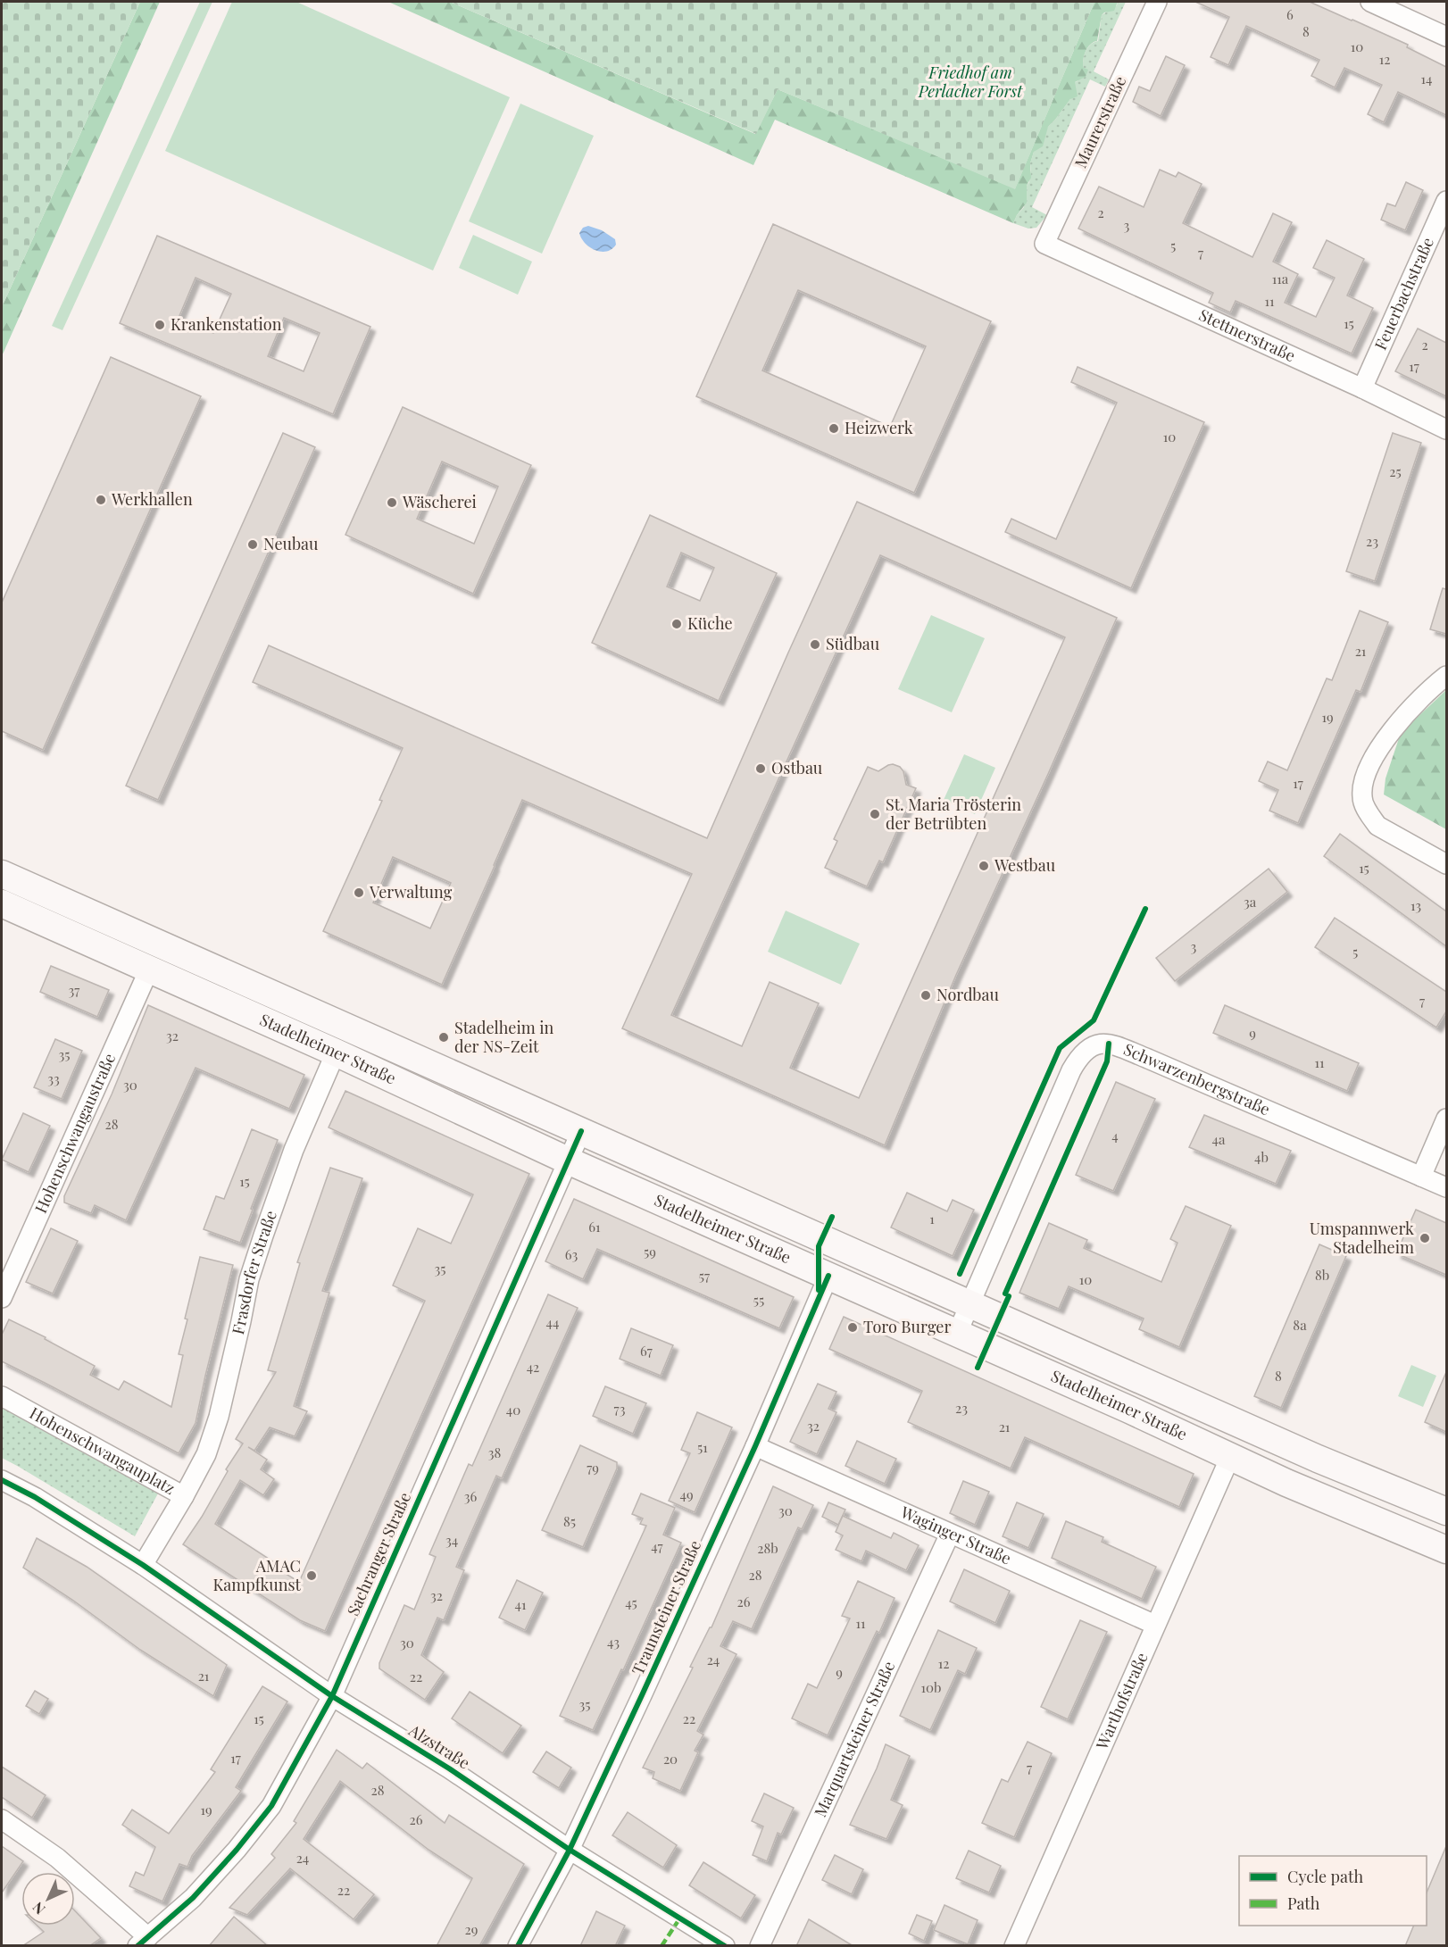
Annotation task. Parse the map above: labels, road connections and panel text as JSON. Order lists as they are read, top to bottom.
{
  "streets": {
    "main road": ["Stadelheimer Straße"],
    "street": [
      "Maurerstraße",
      "Feuerbachstraße",
      "Stettnerstraße",
      "Schwarzenbergstraße",
      "Hohenschwangaustraße",
      "Frasdorfer Straße",
      "Hohenschwangauplatz",
      "Waginger Straße",
      "Sachranger Straße",
      "Traunsteiner Straße",
      "Warthofstraße",
      "Marquartsteiner Straße",
      "Alzstraße"
    ]
  },
  "crossings": [
    ["Maurerstraße", "Stettnerstraße"],
    ["Feuerbachstraße", "Stettnerstraße"],
    ["Stadelheimer Straße", "Schwarzenbergstraße"],
    ["Stadelheimer Straße", "Hohenschwangaustraße"],
    ["Stadelheimer Straße", "Frasdorfer Straße"],
    ["Stadelheimer Straße", "Sachranger Straße"],
    ["Stadelheimer Straße", "Traunsteiner Straße"],
    ["Stadelheimer Straße", "Warthofstraße"],
    ["Frasdorfer Straße", "Hohenschwangauplatz"],
    ["Hohenschwangauplatz", "Alzstraße"],
    ["Waginger Straße", "Traunsteiner Straße"],
    ["Waginger Straße", "Warthofstraße"],
    ["Waginger Straße", "Marquartsteiner Straße"],
    ["Sachranger Straße", "Alzstraße"],
    ["Traunsteiner Straße", "Alzstraße"]
  ],
  "parks": ["Friedhof am Perlacher Forst"],
  "places": [
    "Krankenstation",
    "Heizwerk",
    "Werkhallen",
    "Wäscherei",
    "Neubau",
    "Küche",
    "Südbau",
    "Ostbau",
    "St. Maria Trösterin der Betrübten",
    "Westbau",
    "Verwaltung",
    "Nordbau",
    "Stadelheim in der NS-Zeit",
    "Umspannwerk Stadelheim",
    "Toro Burger",
    "AMAC Kampfkunst"
  ],
  "house_numbers": [
    "6",
    "8",
    "10",
    "12",
    "14",
    "2",
    "3",
    "5",
    "7",
    "11a",
    "11",
    "15",
    "2",
    "17",
    "10",
    "25",
    "23",
    "21",
    "19",
    "17",
    "15",
    "3a",
    "13",
    "3",
    "5",
    "37",
    "7",
    "9",
    "32",
    "35",
    "11",
    "33",
    "30",
    "28",
    "4",
    "4a",
    "4b",
    "15",
    "1",
    "61",
    "59",
    "63",
    "35",
    "8b",
    "57",
    "10",
    "55",
    "44",
    "8a",
    "67",
    "42",
    "8",
    "23",
    "73",
    "40",
    "32",
    "21",
    "51",
    "38",
    "79",
    "49",
    "36",
    "30",
    "85",
    "34",
    "47",
    "28b",
    "28",
    "32",
    "26",
    "45",
    "41",
    "11",
    "43",
    "30",
    "24",
    "12",
    "9",
    "21",
    "22",
    "10b",
    "35",
    "15",
    "22",
    "17",
    "20",
    "7",
    "28",
    "19",
    "26",
    "24",
    "22",
    "29"
  ],
  "legend": ["Cycle path", "Path"],
  "north": "bottom left"
}
